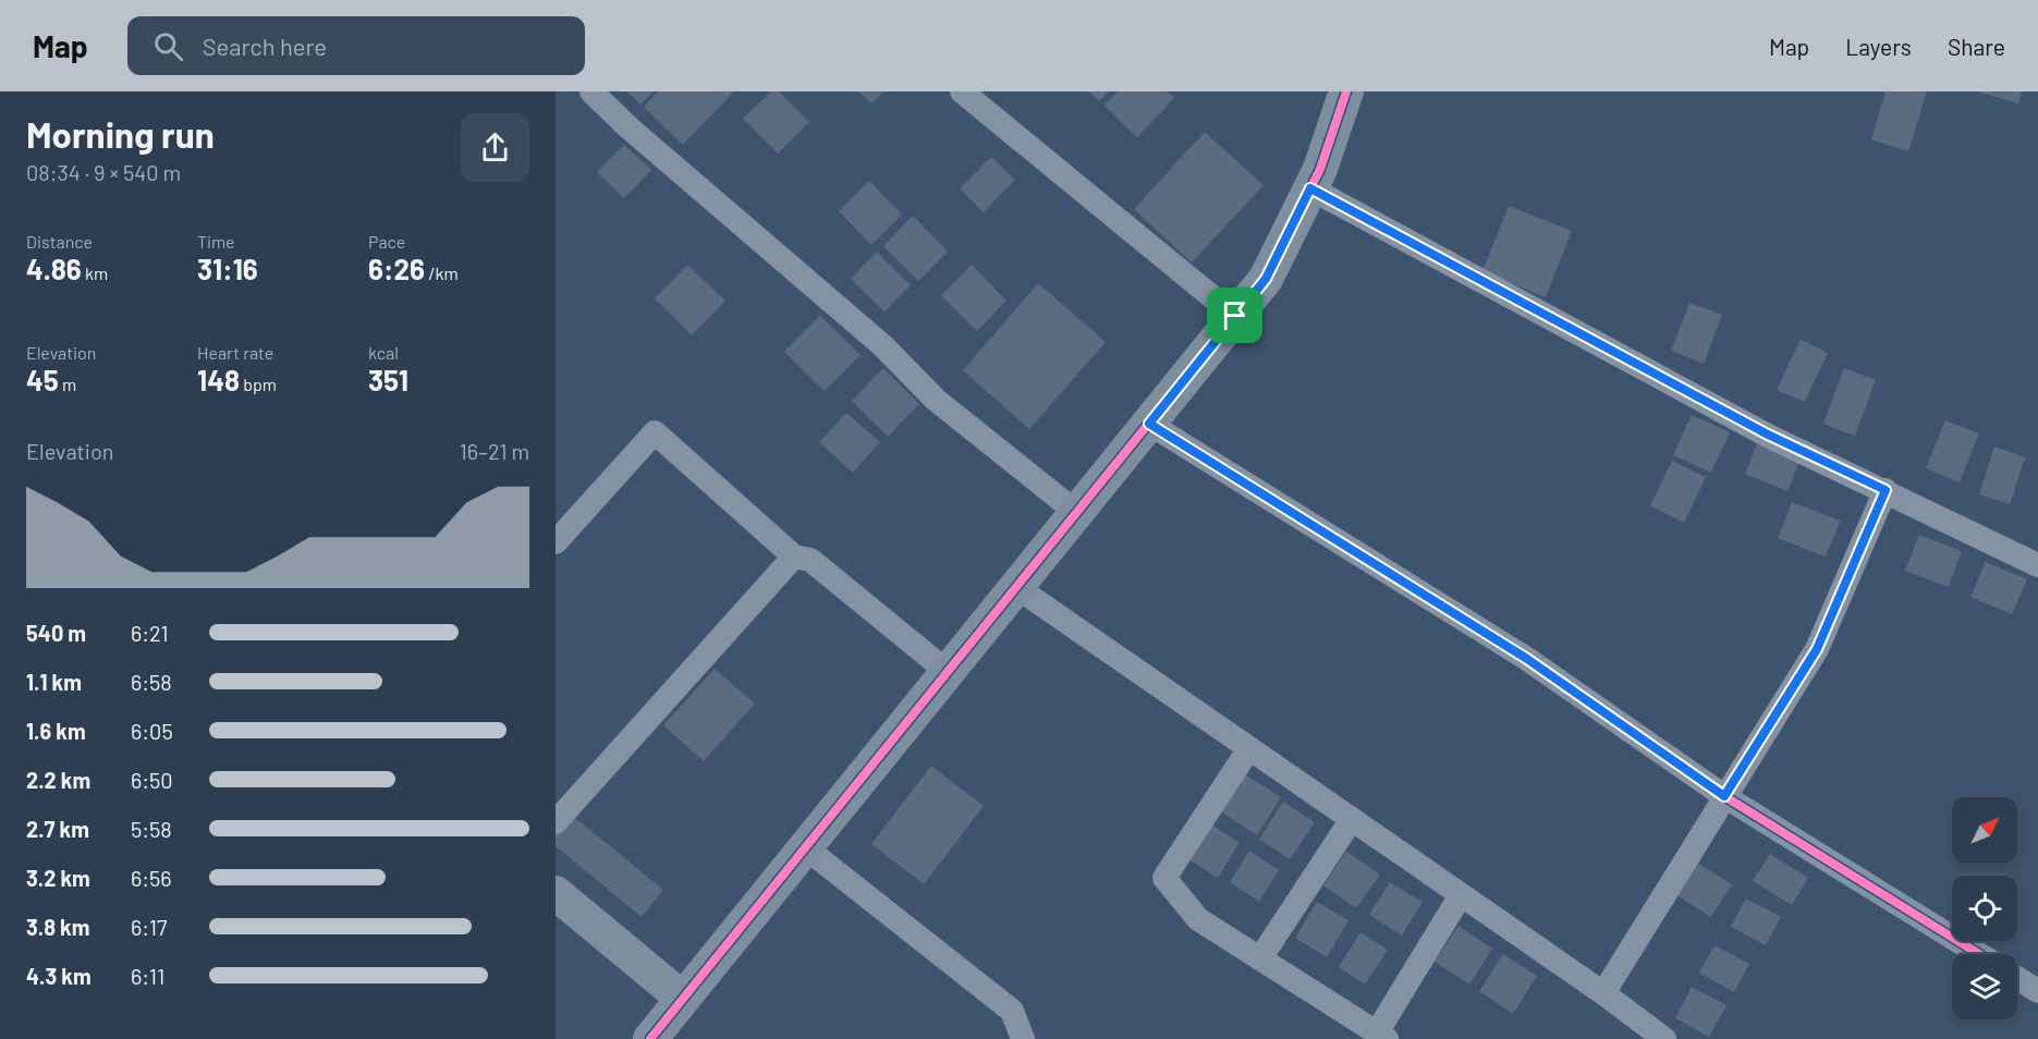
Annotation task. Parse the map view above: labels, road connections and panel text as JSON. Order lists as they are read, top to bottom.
{
  "north": "top right",
  "page": {
    "header": "Map",
    "search": "Search here",
    "nav": ["Map", "Layers", "Share"],
    "heading": ["Morning run", "08:34 · 9 × 540 m"],
    "stats": [
      ["Distance", "4.86 km"],
      ["Time", "31:16"],
      ["Pace", "6:26 /km"],
      ["Elevation", "45 m"],
      ["Heart rate", "148 bpm"],
      ["kcal", "351"]
    ],
    "chart": ["Elevation", "16–21 m"],
    "list": [
      {
        "name": "540 m",
        "note": "6:21"
      },
      {
        "name": "1.1 km",
        "note": "6:58"
      },
      {
        "name": "1.6 km",
        "note": "6:05"
      },
      {
        "name": "2.2 km",
        "note": "6:50"
      },
      {
        "name": "2.7 km",
        "note": "5:58"
      },
      {
        "name": "3.2 km",
        "note": "6:56"
      },
      {
        "name": "3.8 km",
        "note": "6:17"
      },
      {
        "name": "4.3 km",
        "note": "6:11"
      }
    ]
  }
}
